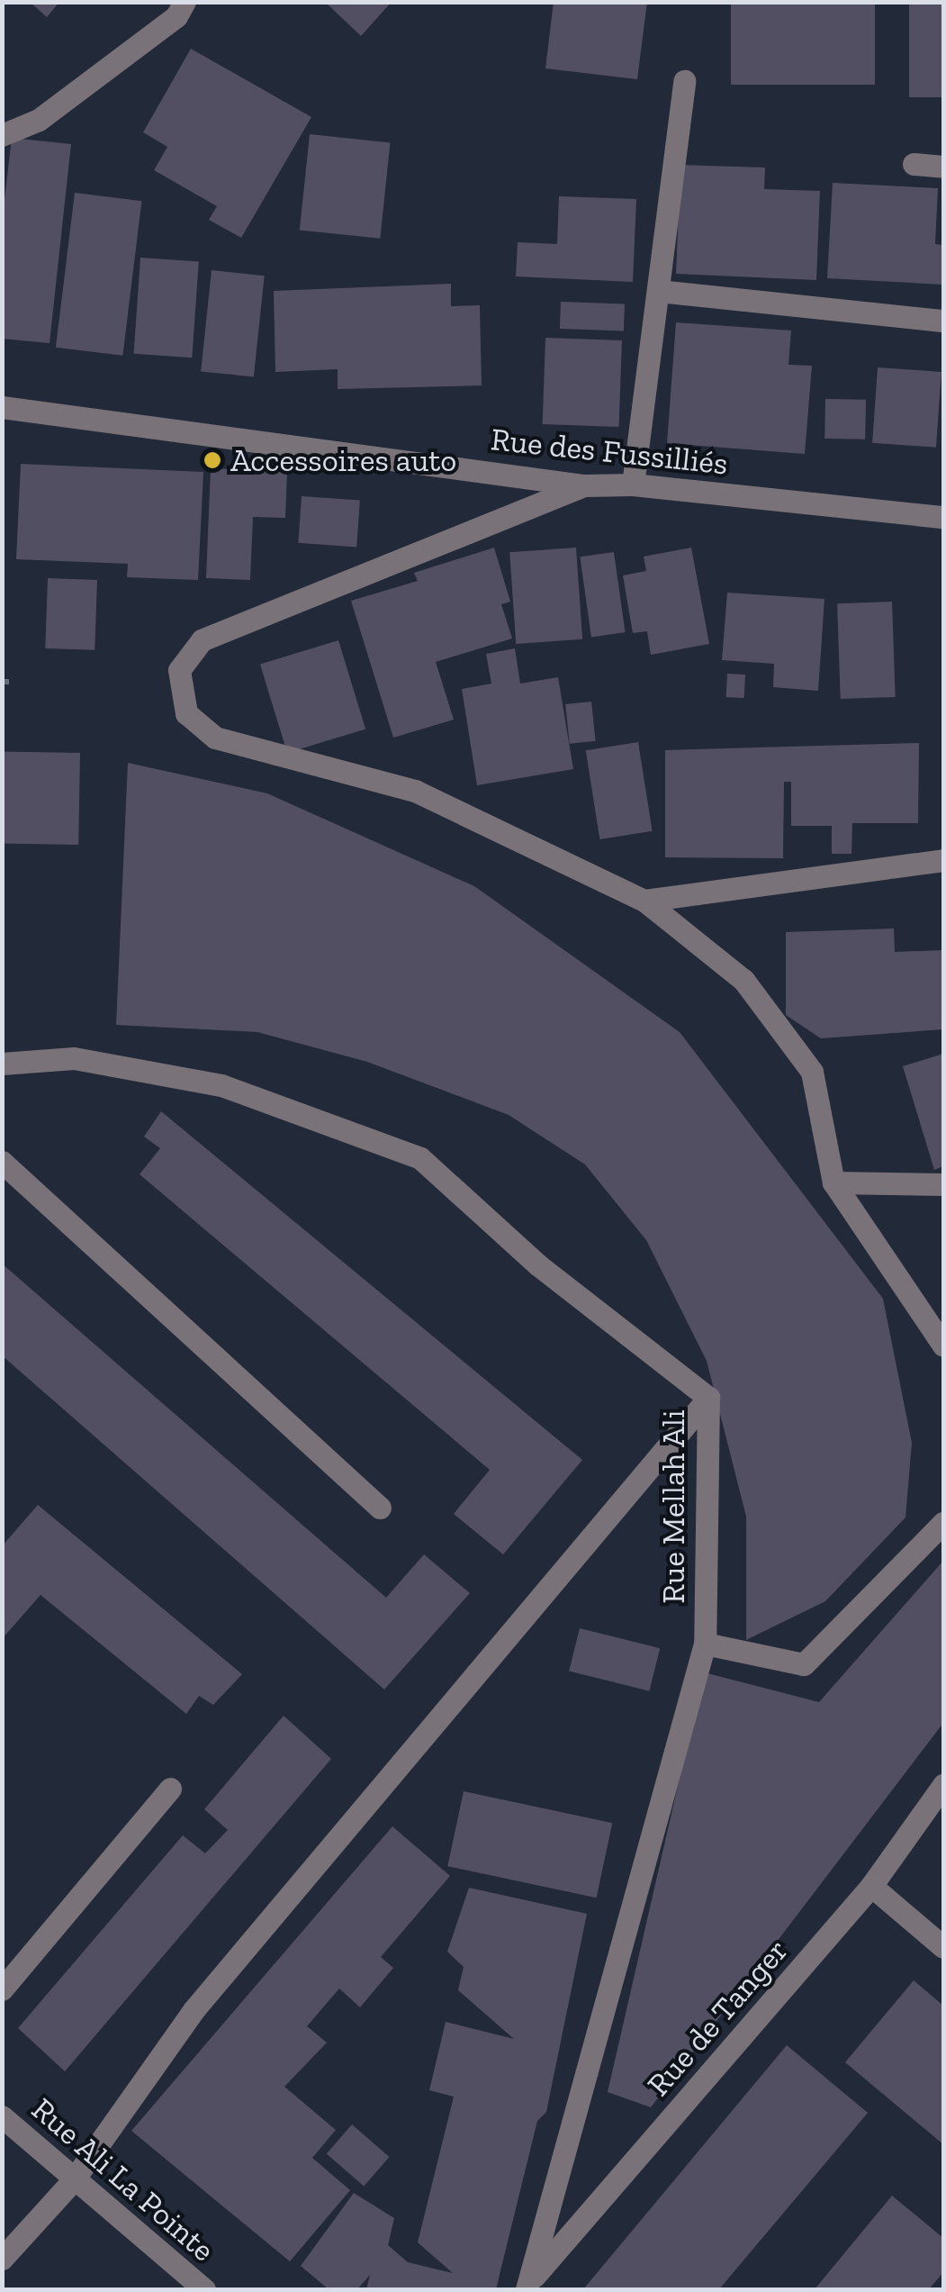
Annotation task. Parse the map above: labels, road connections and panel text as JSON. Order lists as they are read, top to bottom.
{
  "streets": {
    "street": [
      "Rue des Fussilliés",
      "Rue Mellah Ali",
      "Rue de Tanger",
      "Rue Ali La Pointe"
    ]
  },
  "crossings": [
    ["Rue Mellah Ali", "Rue de Tanger"]
  ],
  "places": ["Accessoires auto"]
}
